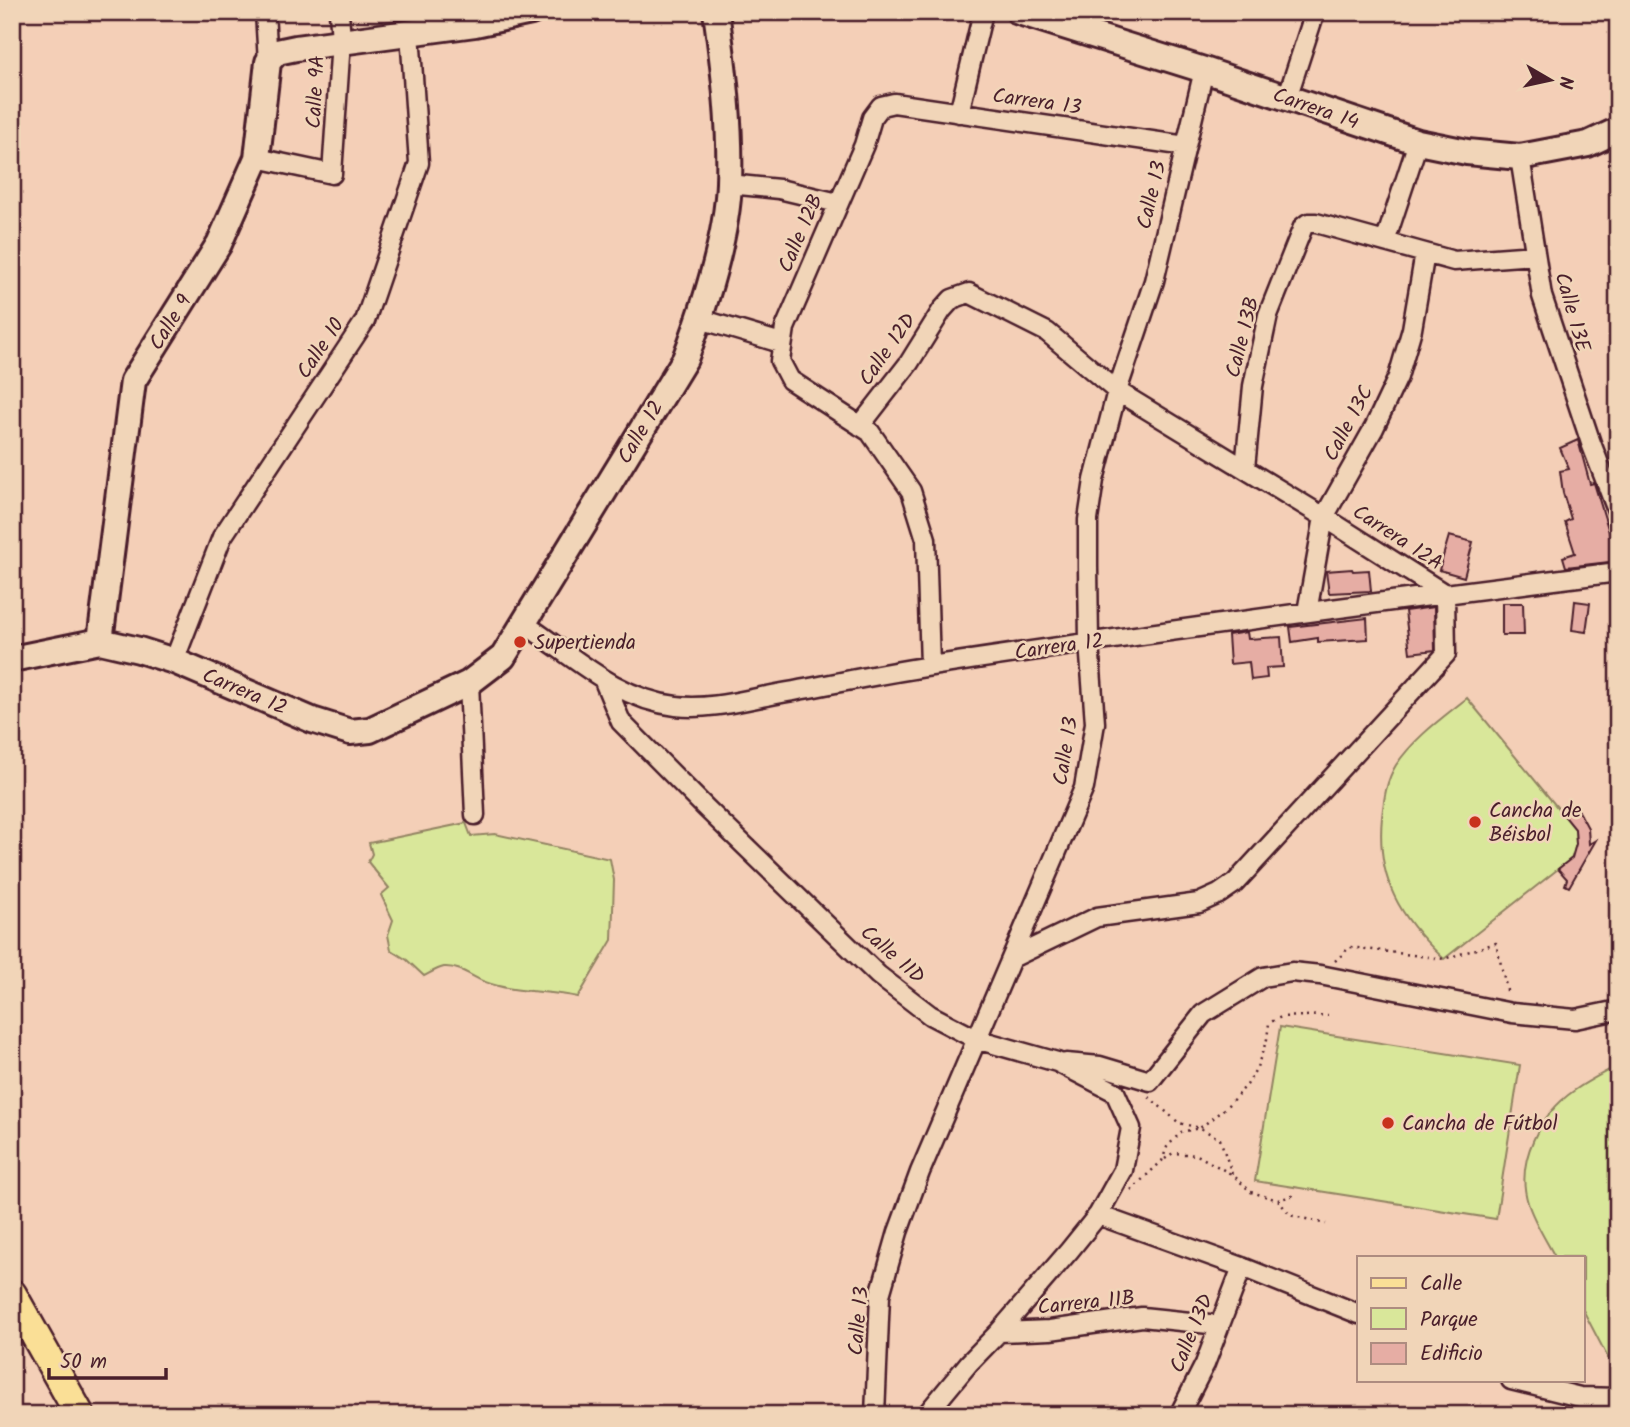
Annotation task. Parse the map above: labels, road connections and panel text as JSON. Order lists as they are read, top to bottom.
{
  "streets": {
    "street": [
      "Calle 9A",
      "Carrera 13",
      "Carrera 14",
      "Calle 13",
      "Calle 12B",
      "Calle 13E",
      "Calle 9",
      "Calle 13B",
      "Calle 10",
      "Calle 12D",
      "Calle 13C",
      "Calle 12",
      "Carrera 12A",
      "Carrera 12",
      "Calle 11D",
      "Carrera 11B",
      "Calle 13D"
    ]
  },
  "crossings": [
    ["Calle 9A", "Calle 9"],
    ["Carrera 13", "Calle 13"],
    ["Carrera 13", "Calle 12B"],
    ["Carrera 14", "Calle 13"],
    ["Carrera 14", "Calle 13E"],
    ["Calle 13", "Carrera 12A"],
    ["Calle 13", "Carrera 12"],
    ["Calle 13", "Calle 11D"],
    ["Calle 9", "Carrera 12"],
    ["Calle 13B", "Carrera 12A"],
    ["Calle 10", "Carrera 12"],
    ["Calle 12D", "Carrera 12A"],
    ["Calle 13C", "Carrera 12A"],
    ["Calle 13C", "Carrera 12"],
    ["Calle 12", "Carrera 12"],
    ["Carrera 12A", "Carrera 12"],
    ["Carrera 12", "Calle 11D"],
    ["Calle 11D", "Carrera 11B"],
    ["Carrera 11B", "Calle 13D"]
  ],
  "places": ["Supertienda", "Cancha de Béisbol", "Cancha de Fútbol"],
  "legend": ["Calle", "Parque", "Edificio"],
  "scale_bar": "50 m",
  "north": "right"
}
